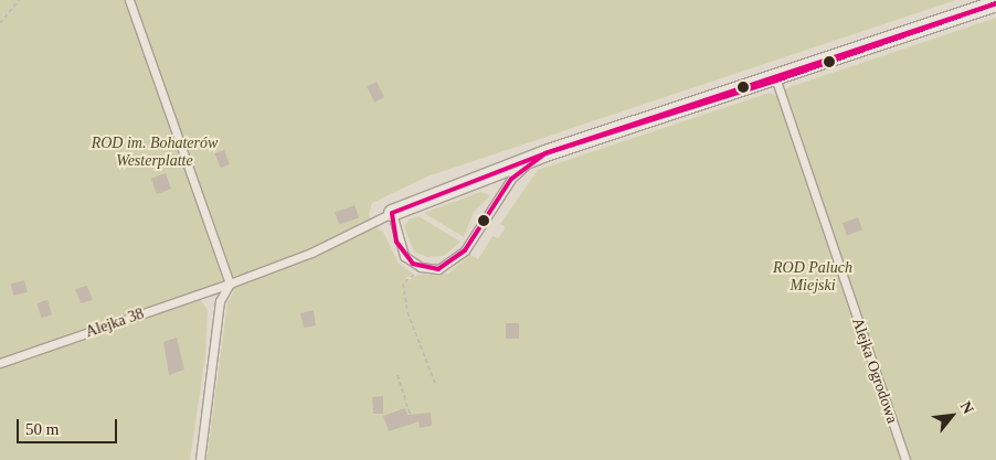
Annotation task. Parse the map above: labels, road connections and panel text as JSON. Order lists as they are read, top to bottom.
{
  "streets": {
    "lane": ["Alejka 38", "Alejka Ogrodowa"]
  },
  "parks": ["ROD im. Bohaterów Westerplatte", "ROD Paluch Miejski"],
  "scale_bar": "50 m",
  "north": "top right"
}
